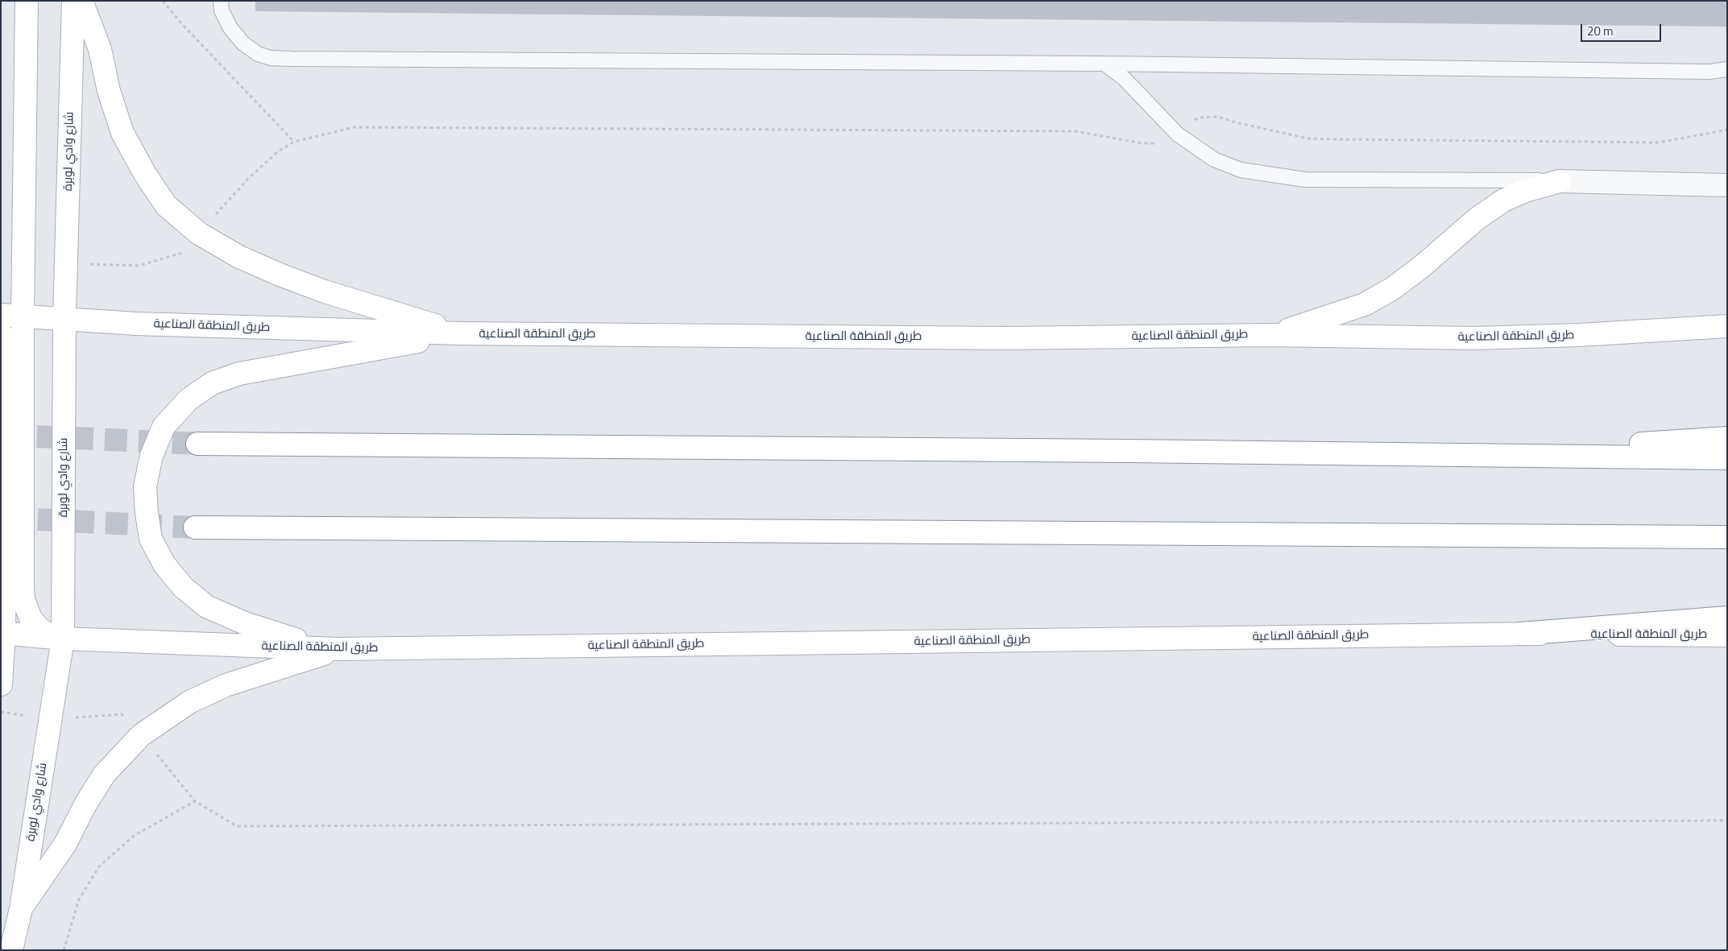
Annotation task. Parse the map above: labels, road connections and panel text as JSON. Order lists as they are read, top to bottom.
{
  "streets": {
    "main road": ["شارع وادي لوبرة", "طريق المنطقة الصناعية"]
  },
  "crossings": [
    ["شارع وادي لوبرة", "طريق المنطقة الصناعية"]
  ],
  "scale_bar": "20 m"
}
